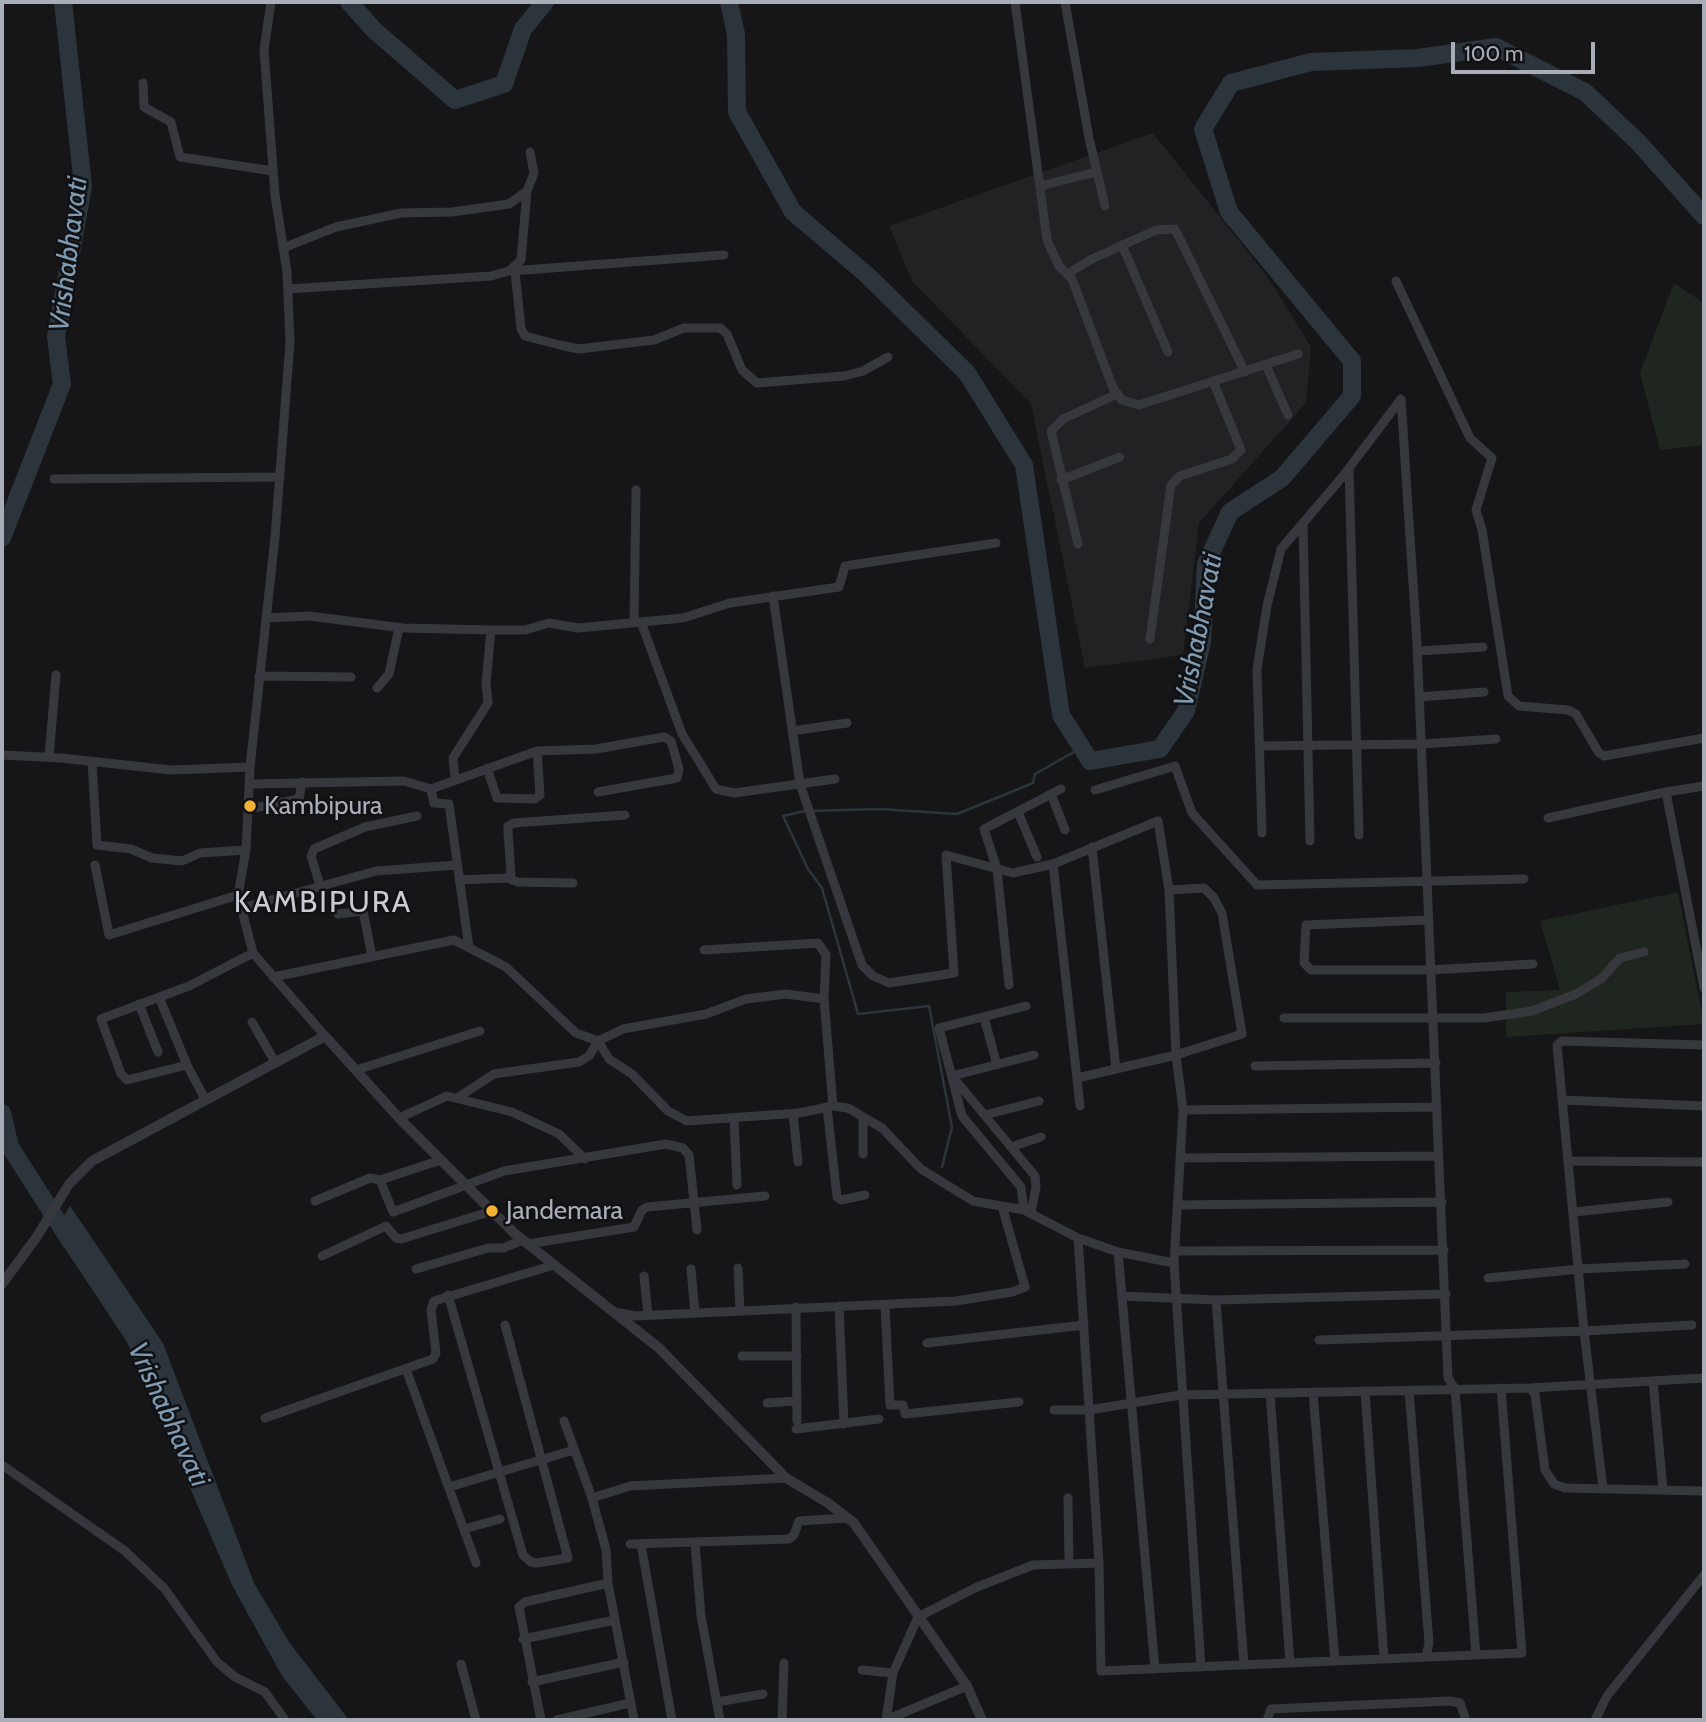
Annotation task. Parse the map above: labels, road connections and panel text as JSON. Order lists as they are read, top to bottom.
{
  "districts": ["KAMBIPURA"],
  "water": ["Vrishabhavati"],
  "places": ["Kambipura", "Jandemara"],
  "scale_bar": "100 m"
}
